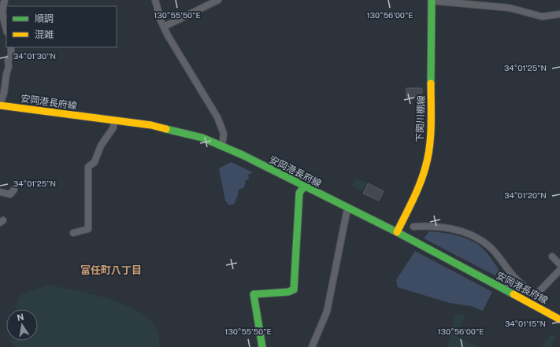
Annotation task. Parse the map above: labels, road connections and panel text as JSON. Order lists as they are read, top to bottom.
{
  "streets": {
    "main road": ["安岡港長府線", "下関川棚線"]
  },
  "crossings": [
    ["安岡港長府線", "下関川棚線"]
  ],
  "districts": ["富任町八丁目"],
  "legend": ["順調", "混雑"],
  "north": "top",
  "coordinates": [
    "130°55'50\"E",
    "130°56'00\"E",
    "34°01'30\"N",
    "34°01'25\"N",
    "34°01'20\"N",
    "34°01'15\"N"
  ]
}
